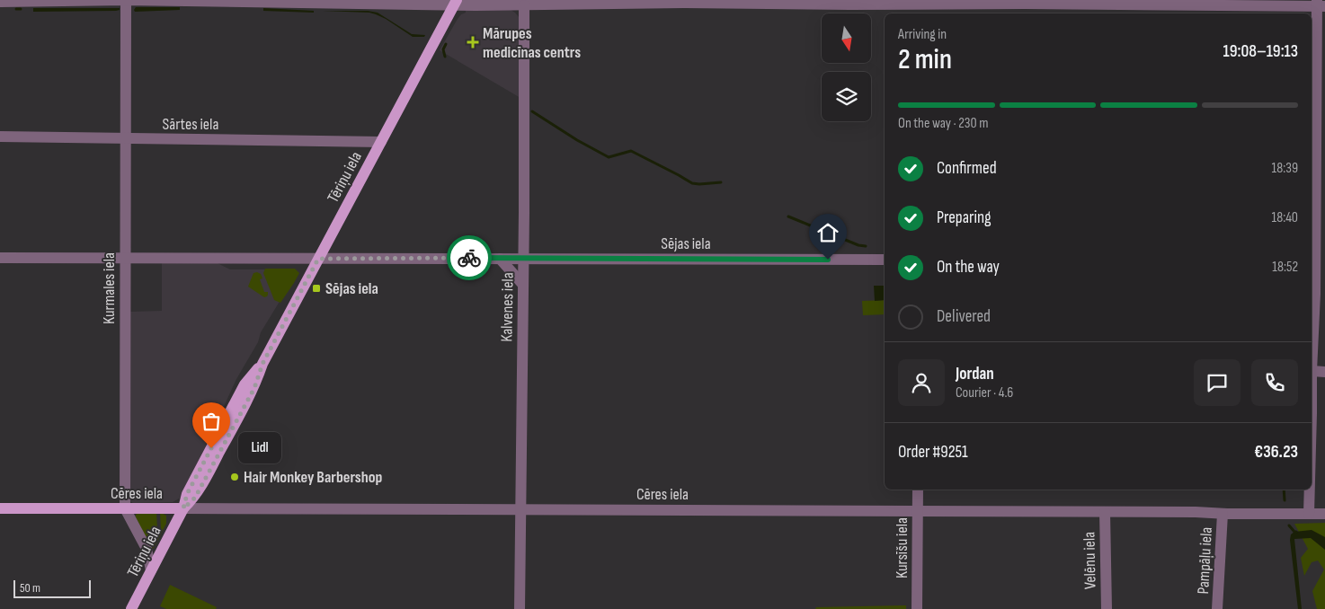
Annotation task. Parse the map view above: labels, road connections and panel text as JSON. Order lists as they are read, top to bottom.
{
  "streets": {
    "main road": ["Tēriņu iela", "Cēres iela"],
    "street": [
      "Sārtes iela",
      "Sējas iela",
      "Kurmales iela",
      "Kalvenes iela",
      "Kursīšu iela",
      "Velēnu iela",
      "Pampāļu iela"
    ]
  },
  "crossings": [
    ["Sārtes iela", "Tēriņu iela"],
    ["Sārtes iela", "Kurmales iela"],
    ["Tēriņu iela", "Sējas iela"],
    ["Tēriņu iela", "Kurmales iela"],
    ["Tēriņu iela", "Cēres iela"],
    ["Sējas iela", "Kurmales iela"],
    ["Sējas iela", "Kalvenes iela"],
    ["Kurmales iela", "Cēres iela"],
    ["Kalvenes iela", "Cēres iela"],
    ["Cēres iela", "Kursīšu iela"],
    ["Cēres iela", "Velēnu iela"],
    ["Cēres iela", "Pampāļu iela"]
  ],
  "places": {
    "health": ["Mārupes medicīnas centrs"],
    "transit": ["Sējas iela"],
    "other": ["Lidl", "Hair Monkey Barbershop"]
  },
  "scale_bar": "50 m",
  "north": "bottom",
  "page": {
    "heading": ["2 min", "Arriving in", "19:08–19:13"],
    "panel": [
      "Jordan",
      "Courier · 4.6",
      "Order #9251",
      "€36.23"
    ],
    "bar": "On the way · 230 m",
    "list": [
      ["Confirmed", "18:39"],
      ["Preparing", "18:40"],
      ["On the way", "18:52"],
      "Delivered"
    ],
    "bubble": "Lidl",
    "scale": "50 m"
  }
}
